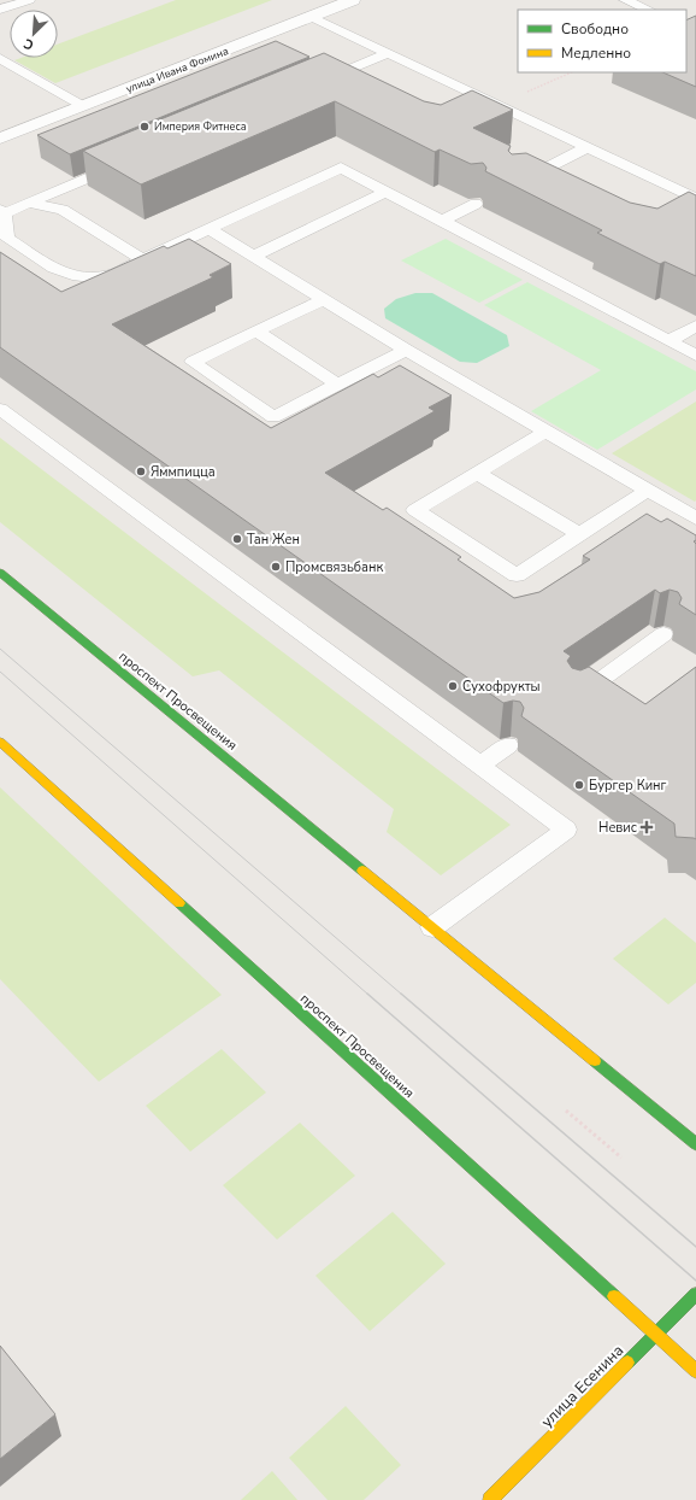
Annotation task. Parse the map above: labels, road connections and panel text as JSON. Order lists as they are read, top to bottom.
{
  "streets": {
    "main road": ["проспект Просвещения", "улица Есенина"],
    "street": ["улица Ивана Фомина"]
  },
  "crossings": [
    ["проспект Просвещения", "улица Есенина"]
  ],
  "places": {
    "other": [
      "Империя Фитнеса",
      "Яммпицца",
      "Тан Жен",
      "Промсвязьбанк",
      "Сухофрукты",
      "Бургер Кинг"
    ],
    "health": ["Невис"]
  },
  "legend": ["Свободно", "Медленно"],
  "north": "bottom left"
}
